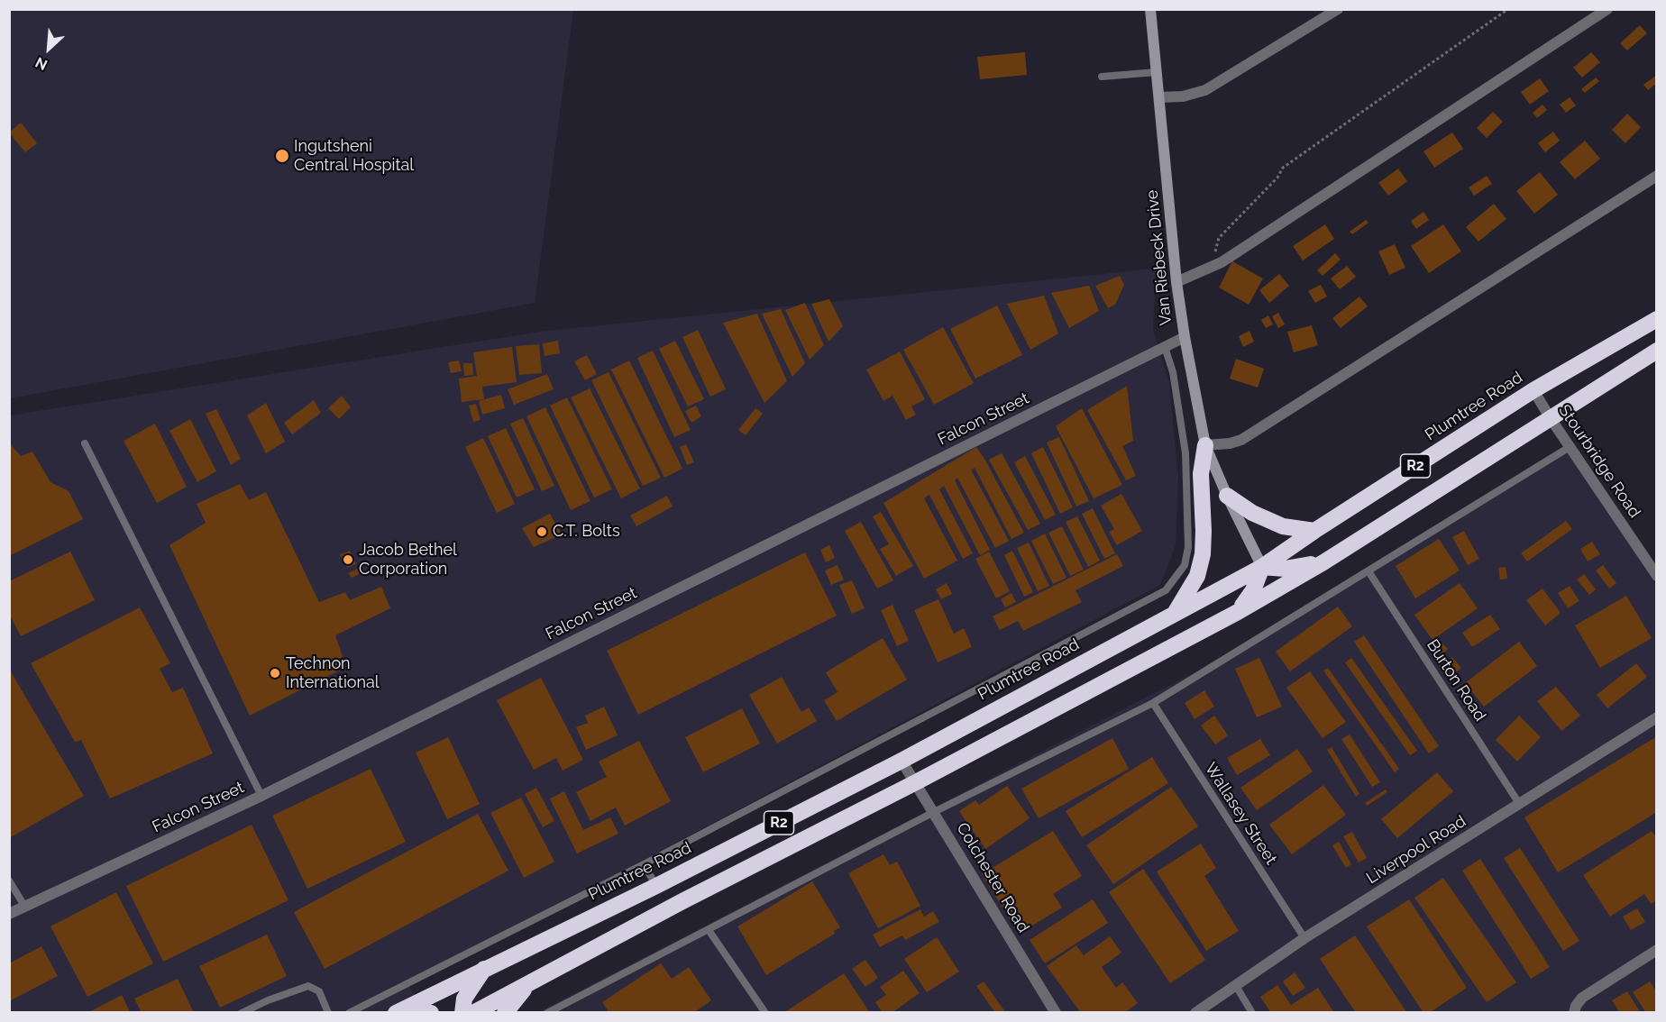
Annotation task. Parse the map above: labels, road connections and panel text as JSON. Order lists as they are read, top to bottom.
{
  "streets": {
    "highway": ["Plumtree Road", "R2"],
    "street": [
      "Van Riebeck Drive",
      "Falcon Street",
      "Stourbridge Road",
      "Liverpool Road",
      "Colchester Road"
    ],
    "lane": ["Burton Road", "Wallasey Street"]
  },
  "crossings": [
    ["Van Riebeck Drive", "Plumtree Road"],
    ["Van Riebeck Drive", "Falcon Street"],
    ["Plumtree Road", "Stourbridge Road"],
    ["Plumtree Road", "Colchester Road"],
    ["Stourbridge Road", "R2"],
    ["R2", "Colchester Road"],
    ["Burton Road", "Liverpool Road"],
    ["Wallasey Street", "Liverpool Road"]
  ],
  "places": [
    "Ingutsheni Central Hospital",
    "C.T. Bolts",
    "Jacob Bethel Corporation",
    "Technon International"
  ],
  "north": "bottom left"
}
